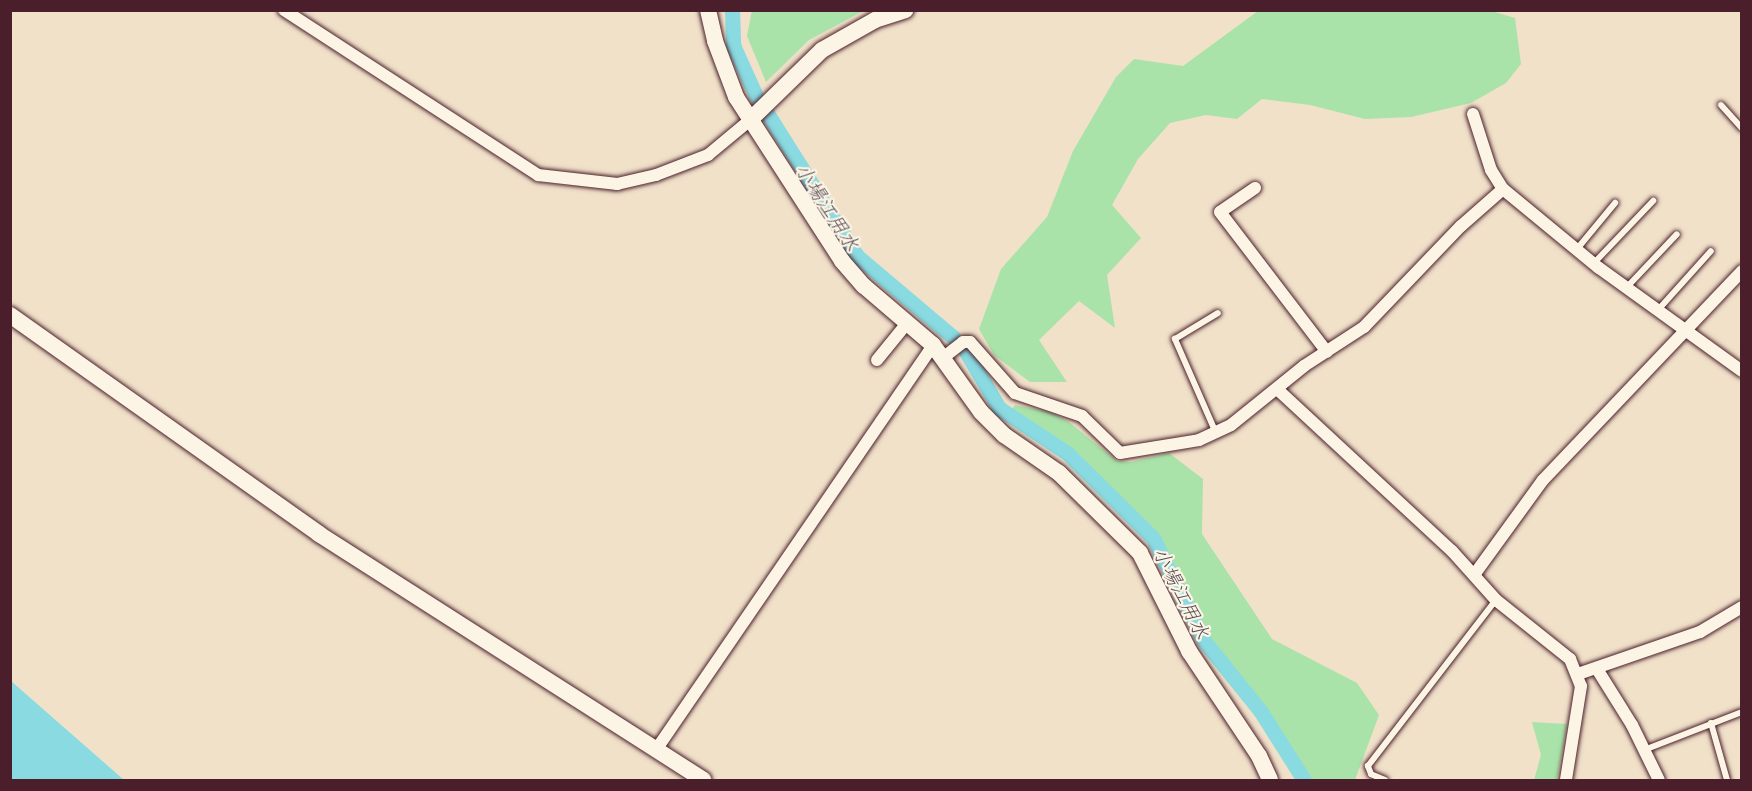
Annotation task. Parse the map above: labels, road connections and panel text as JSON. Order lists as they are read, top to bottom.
{
  "water": ["小場江用水"]
}
